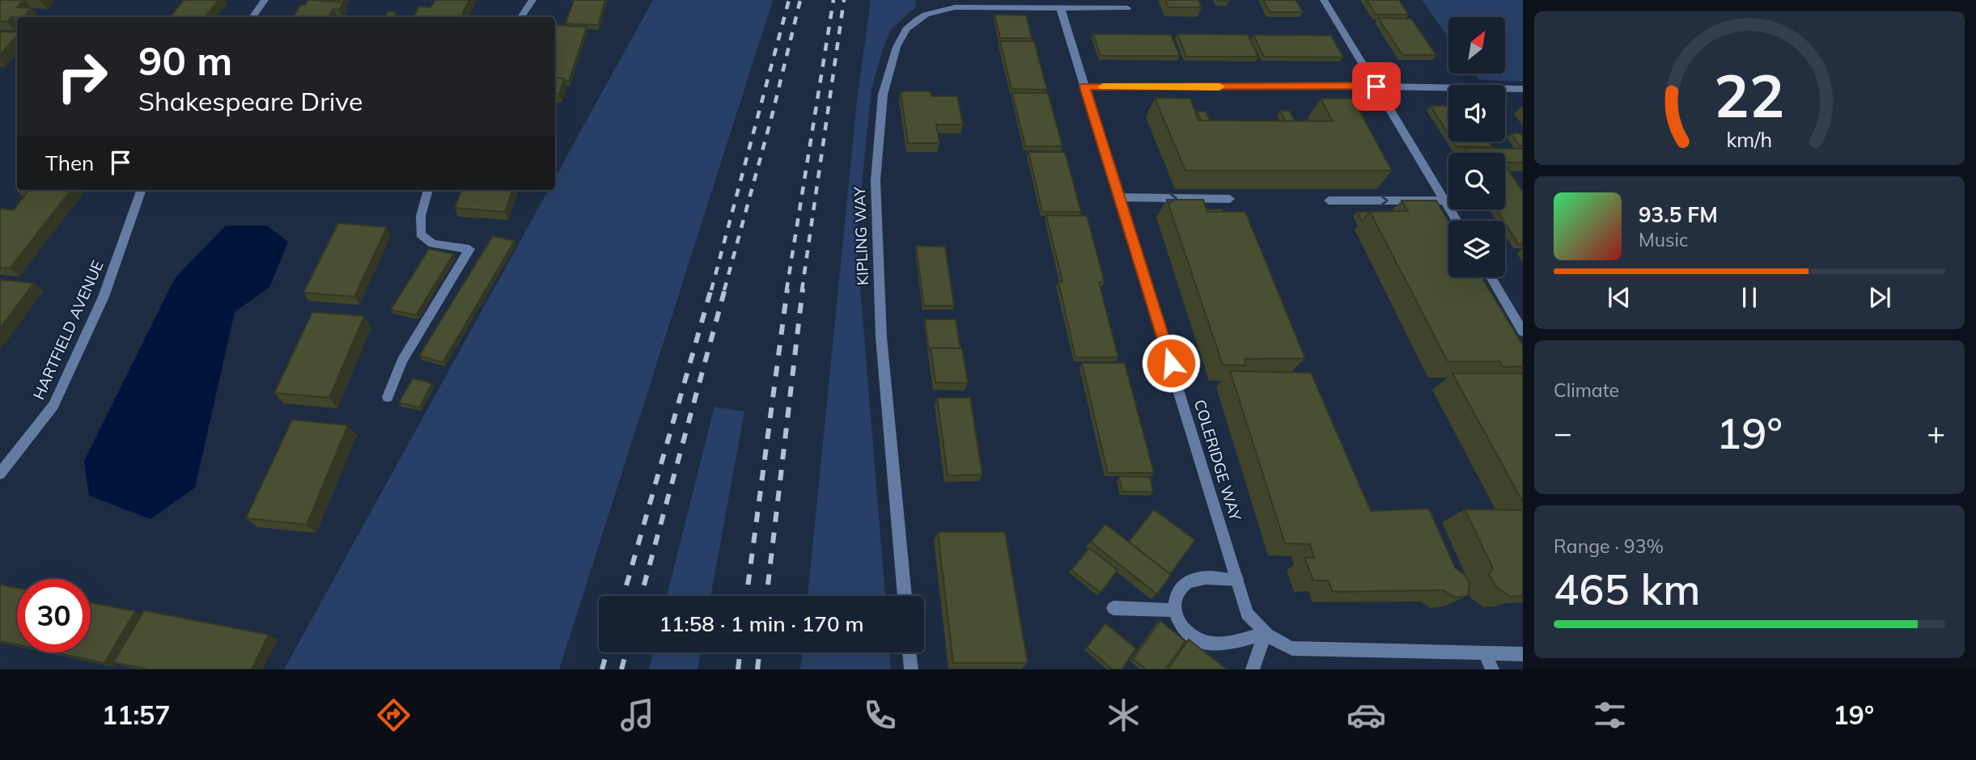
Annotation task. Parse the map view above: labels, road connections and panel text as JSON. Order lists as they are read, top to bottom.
{
  "streets": {
    "street": ["KIPLING WAY", "HARTFIELD AVENUE", "COLERIDGE WAY"]
  },
  "crossings": [
    ["KIPLING WAY", "COLERIDGE WAY"]
  ],
  "north": "top right",
  "page": {
    "turn": ["90 m", "Shakespeare Drive"],
    "then": "Then",
    "song": ["93.5 FM", "Music"],
    "tile": [
      "Climate",
      ["Range · 93%", "465 km"]
    ],
    "heat": ["−", "19°", "+"],
    "limit": "30",
    "trip": "11:58 · 1 min · 170 m",
    "tabs": ["11:57", "19°"],
    "gauge": ["22", "km/h"]
  }
}
